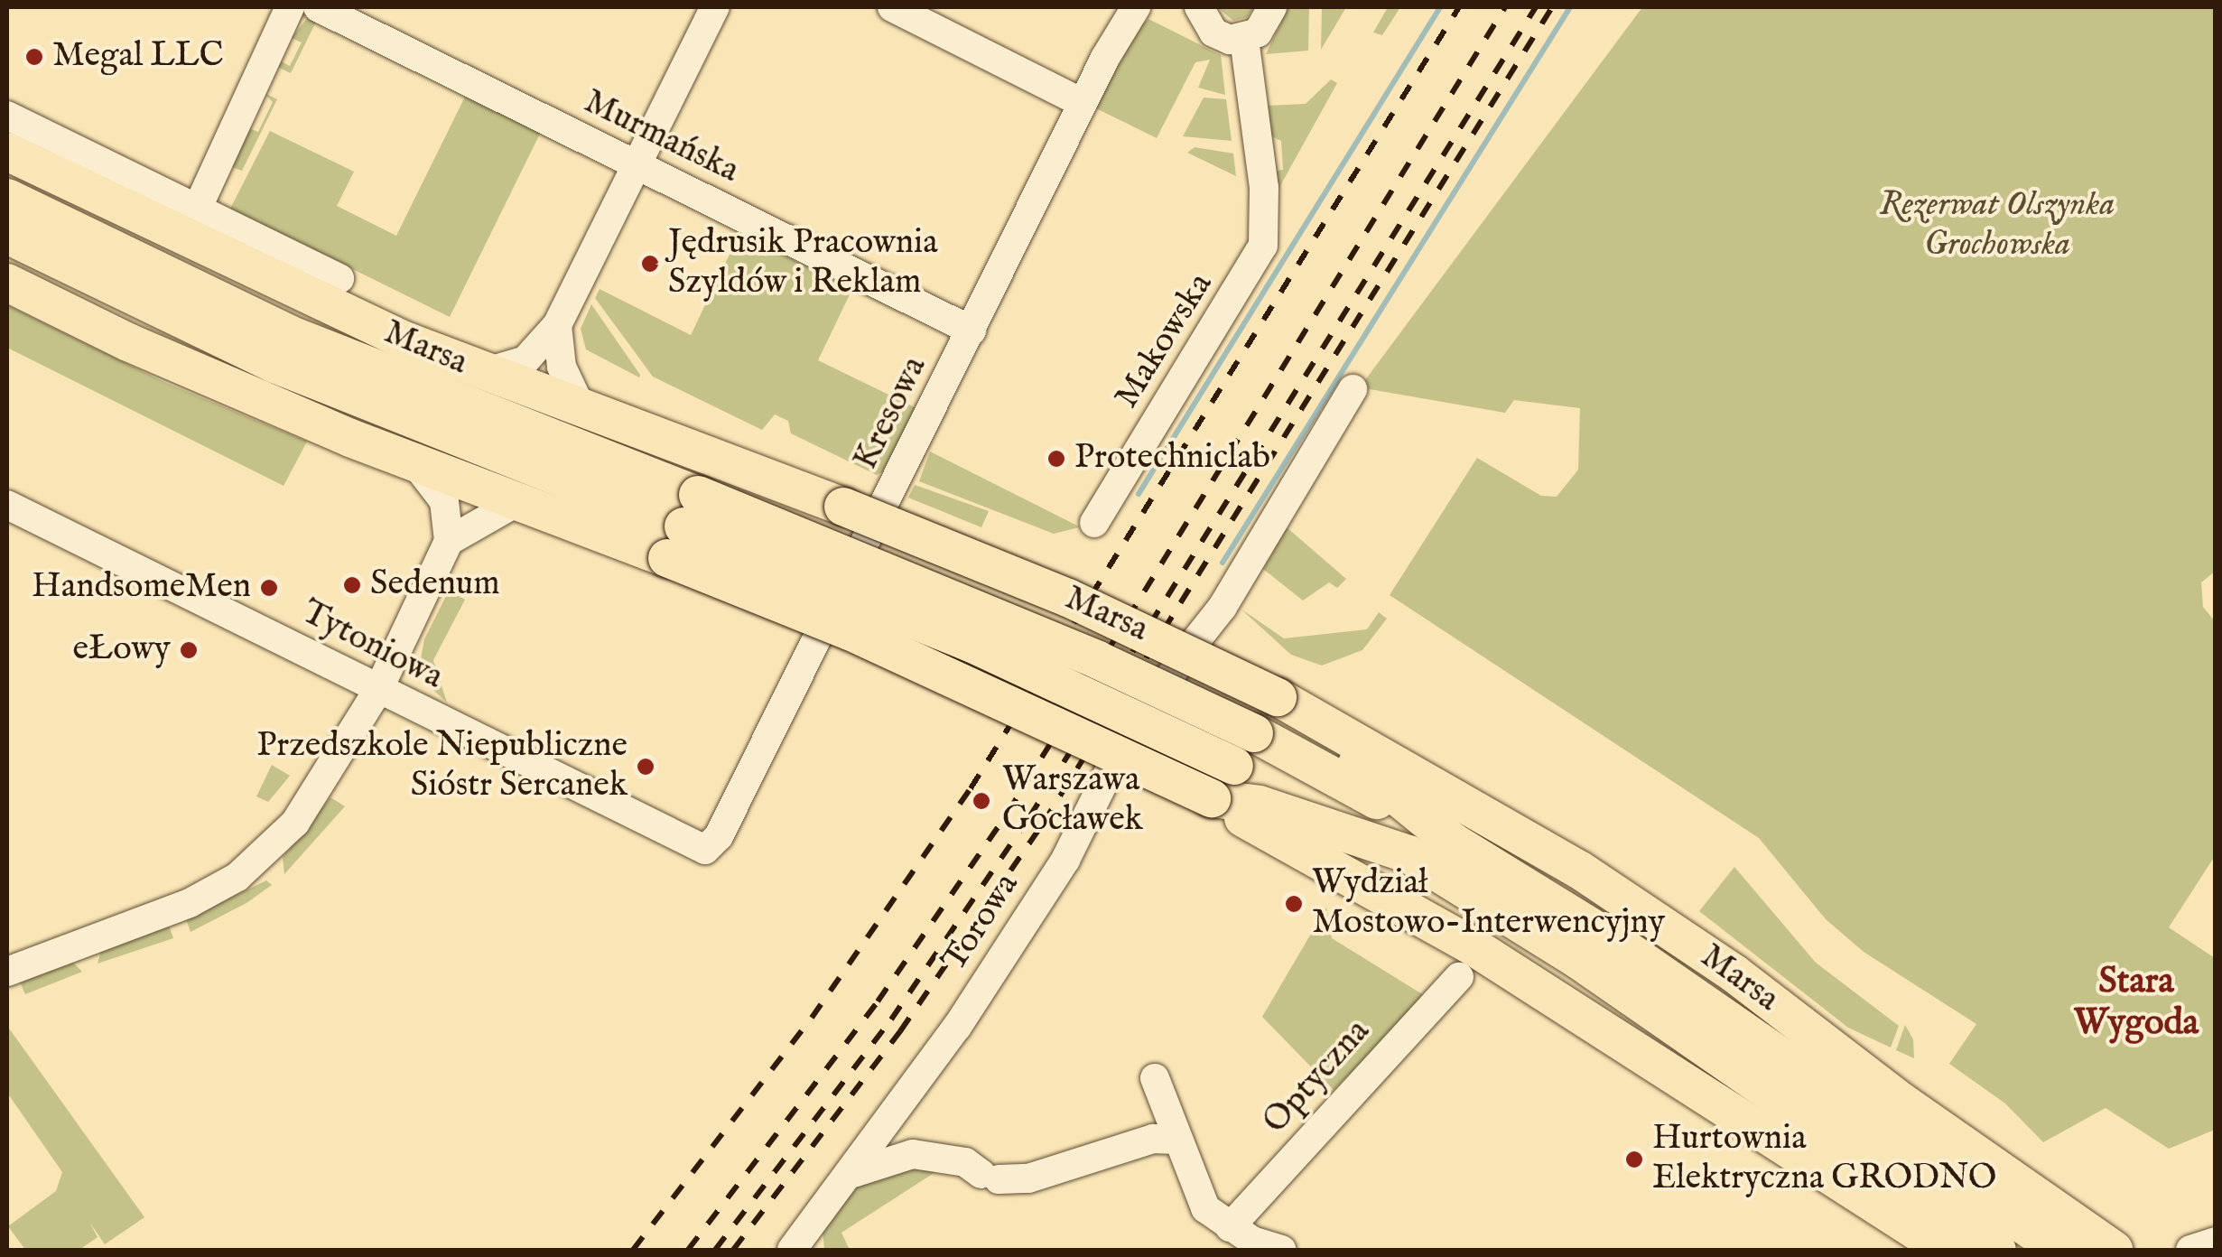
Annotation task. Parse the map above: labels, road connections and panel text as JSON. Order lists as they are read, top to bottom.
{
  "streets": {
    "main road": ["Marsa"],
    "street": [
      "Murmańska",
      "Makowska",
      "Kresowa",
      "Tytoniowa",
      "Torowa",
      "Optyczna"
    ]
  },
  "crossings": [
    ["Murmańska", "Kresowa"],
    ["Kresowa", "Tytoniowa"]
  ],
  "districts": ["Stara Wygoda"],
  "parks": ["Rezerwat Olszynka Grochowska"],
  "places": [
    "Megal LLC",
    "Jędrusik Pracownia Szyldów i Reklam",
    "Protechniclab",
    "Sedenum",
    "HandsomeMen",
    "eŁowy",
    "Przedszkole Niepubliczne Sióstr Sercanek",
    "Warszawa Gocławek",
    "Wydział Mostowo-Interwencyjny",
    "Hurtownia Elektryczna GRODNO"
  ]
}
